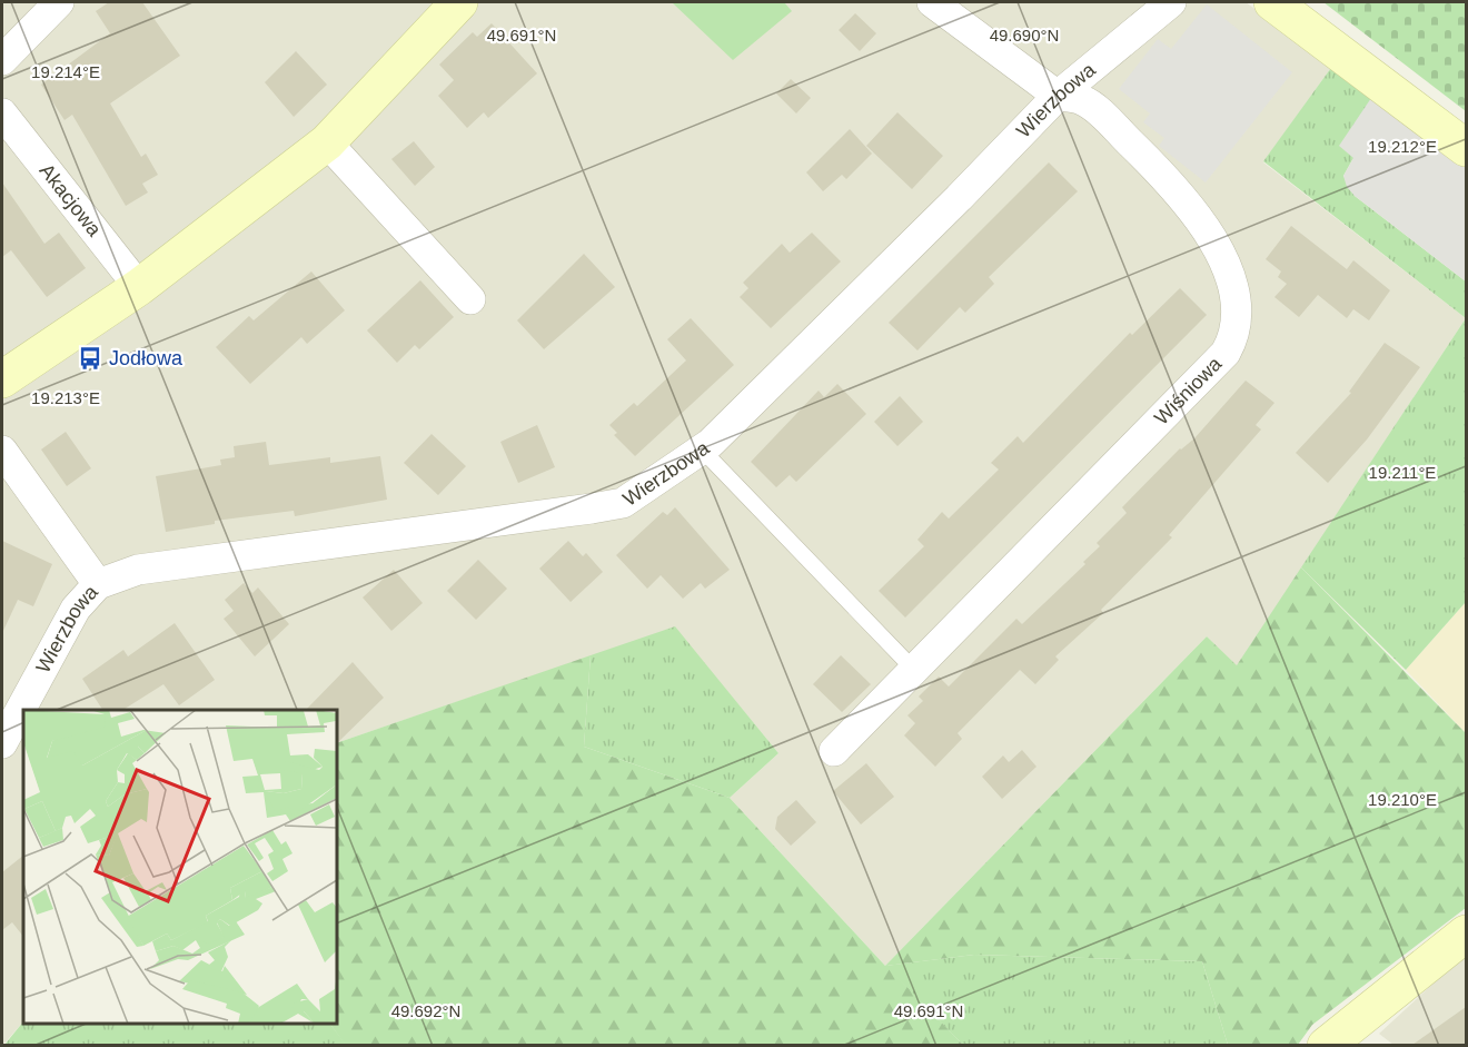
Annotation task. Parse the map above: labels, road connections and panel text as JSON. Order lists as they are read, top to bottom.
{
  "streets": {
    "street": ["Wierzbowa", "Akacjowa", "Wiśniowa"]
  },
  "crossings": [
    ["Wierzbowa", "Wiśniowa"]
  ],
  "places": {
    "bus stop": ["Jodłowa"]
  },
  "coordinates": [
    "49.691°N",
    "49.690°N",
    "19.214°E",
    "19.212°E",
    "19.213°E",
    "19.211°E",
    "19.210°E",
    "49.692°N"
  ]
}
